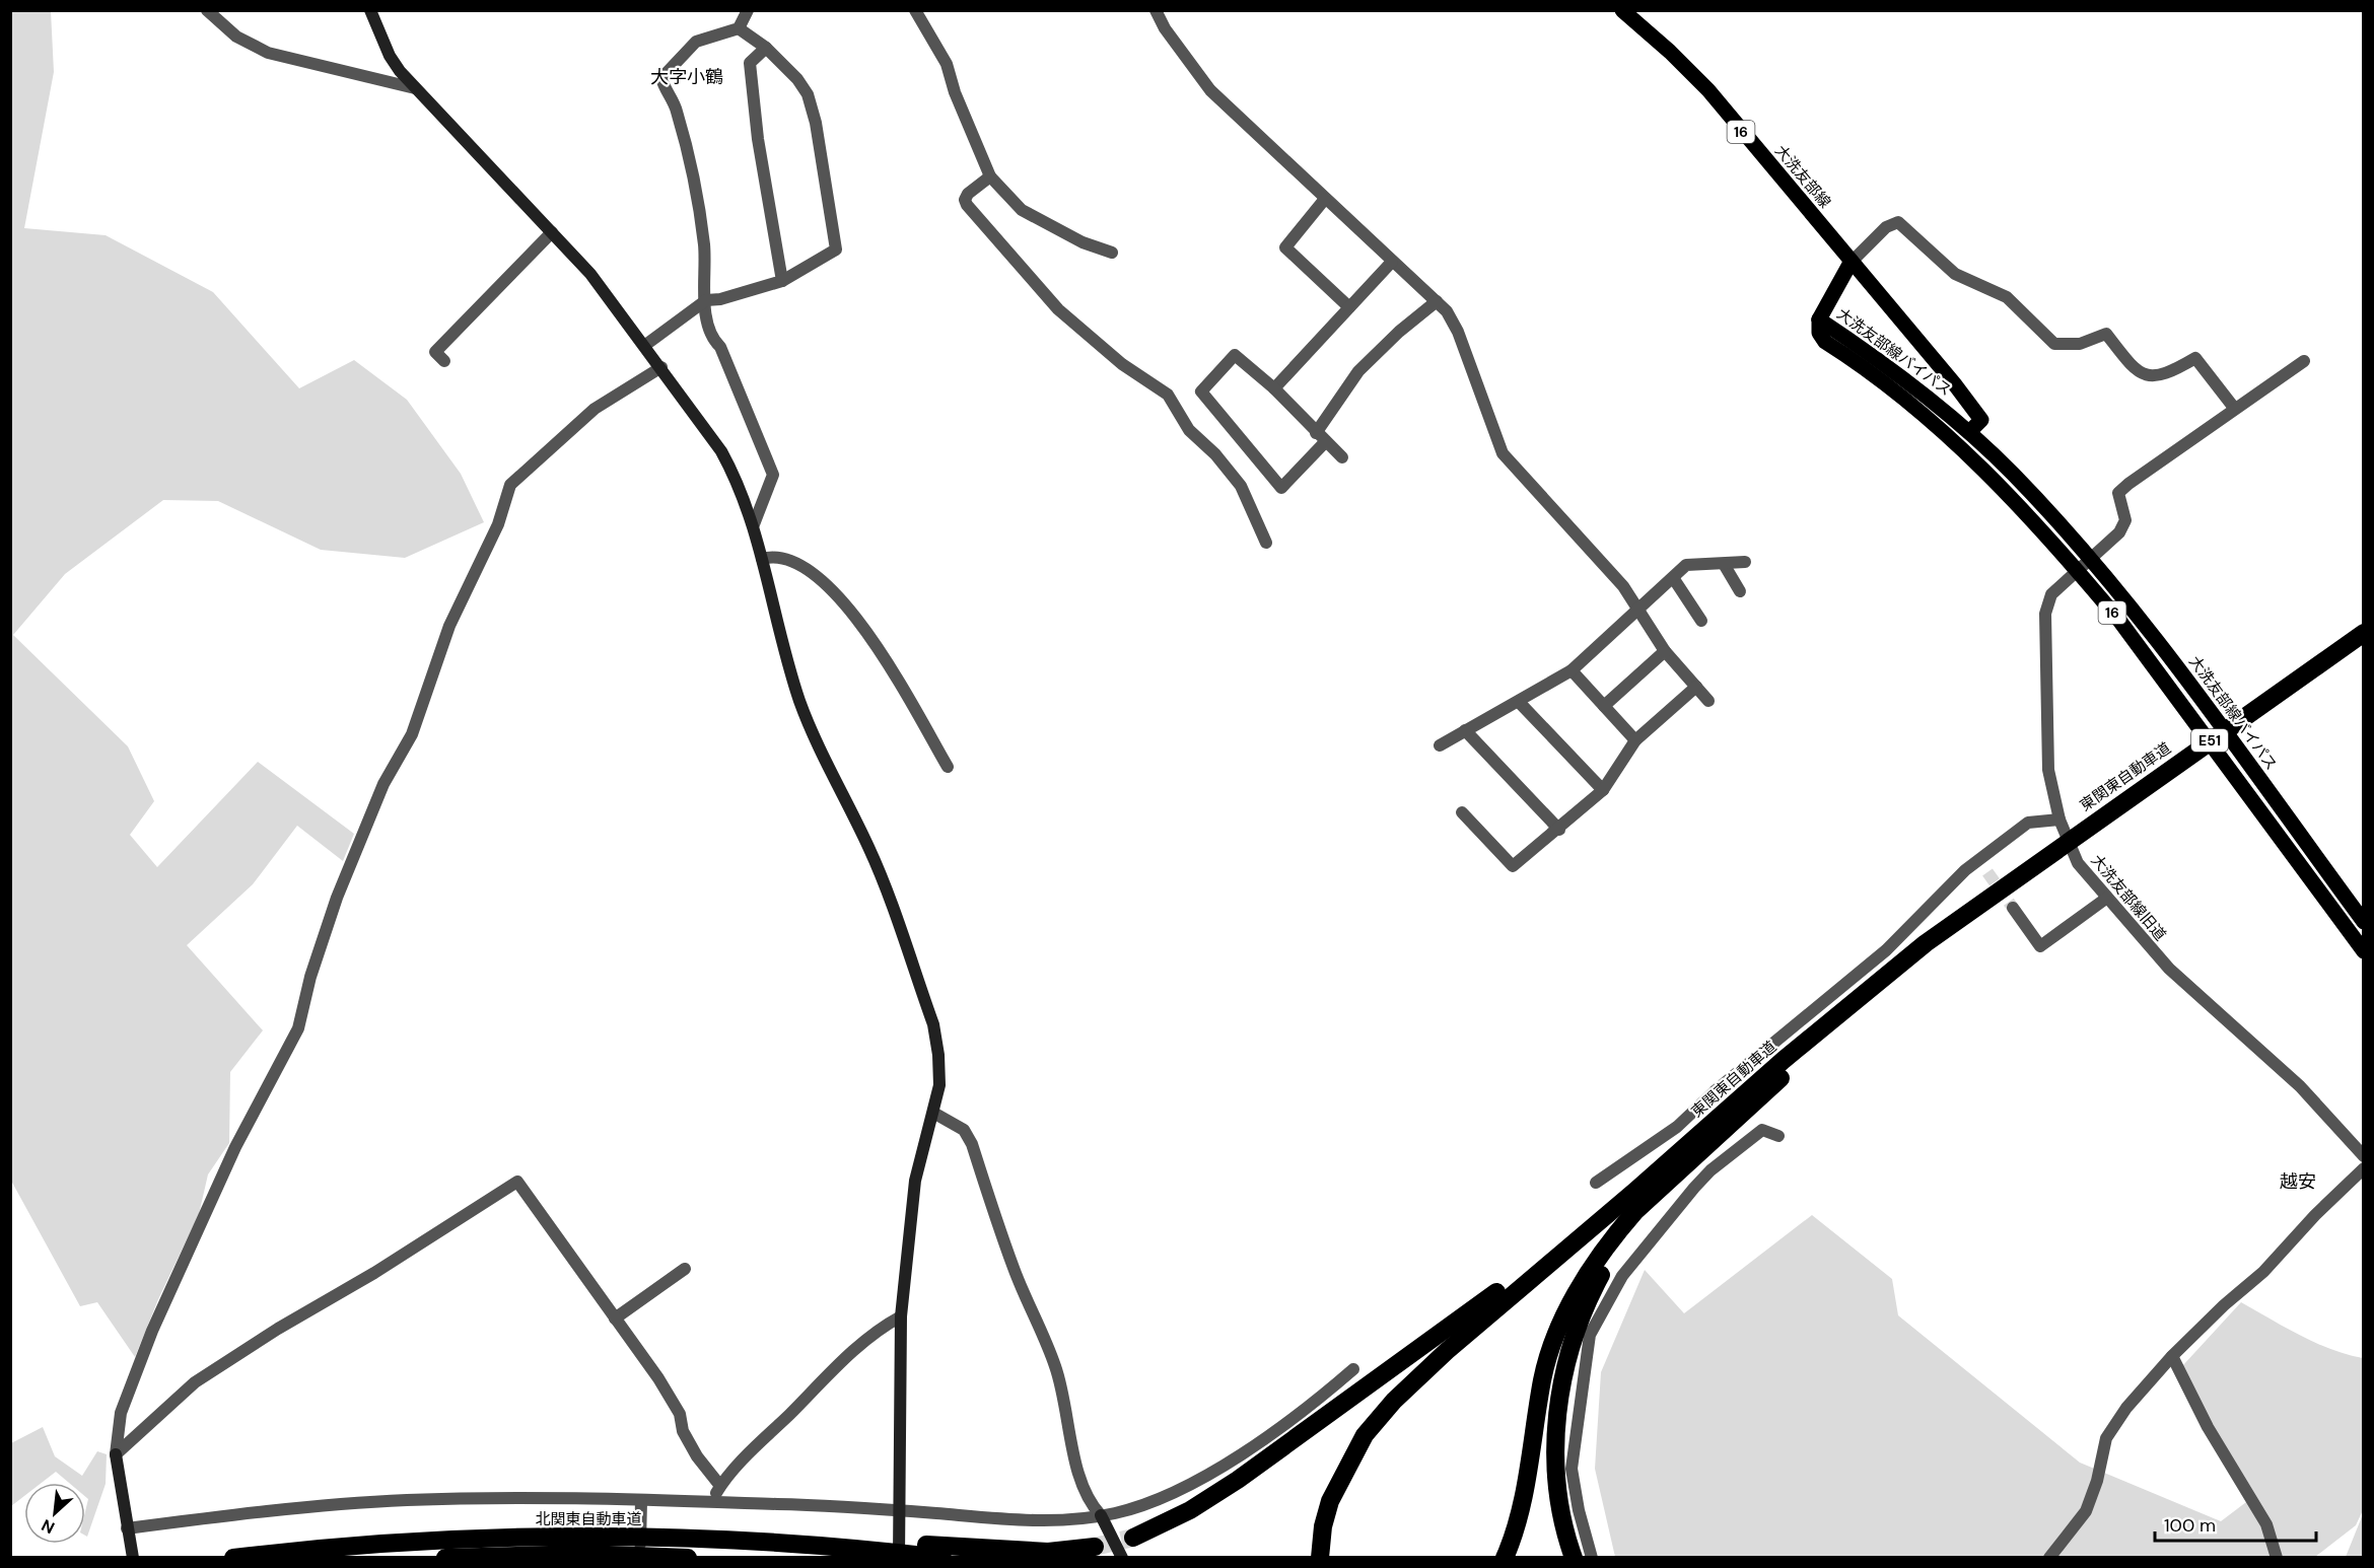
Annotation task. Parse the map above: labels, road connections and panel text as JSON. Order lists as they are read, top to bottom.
{
  "streets": {
    "highway": ["E51", "東関東自動車道", "北関東自動車道"],
    "main road": ["16", "大洗友部線", "大洗友部線バイパス"],
    "street": ["大洗友部線旧道"]
  },
  "crossings": [
    ["大洗友部線", "大洗友部線バイパス"],
    ["大洗友部線バイパス", "大洗友部線旧道"]
  ],
  "districts": ["大字小鶴", "越安"],
  "scale_bar": "100 m",
  "north": "bottom left"
}
